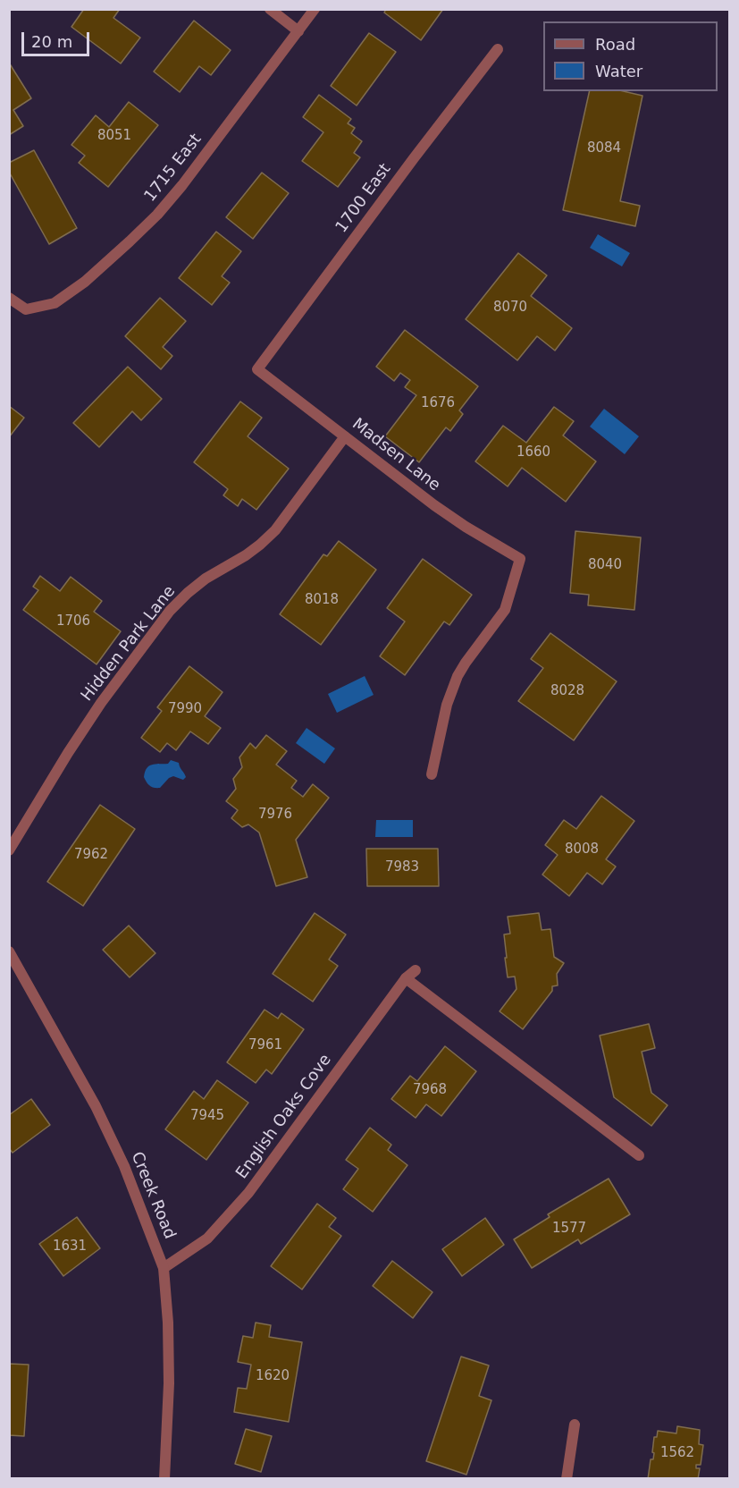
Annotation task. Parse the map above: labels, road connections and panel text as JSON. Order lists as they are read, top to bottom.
{
  "streets": {
    "street": [
      "1715 East",
      "1700 East",
      "Madsen Lane",
      "Hidden Park Lane",
      "English Oaks Cove",
      "Creek Road"
    ]
  },
  "crossings": [
    ["1700 East", "Madsen Lane"],
    ["Madsen Lane", "Hidden Park Lane"],
    ["English Oaks Cove", "Creek Road"]
  ],
  "house_numbers": [
    "8051",
    "8084",
    "8070",
    "1676",
    "1660",
    "8040",
    "8018",
    "1706",
    "8028",
    "7990",
    "7976",
    "8008",
    "7962",
    "7983",
    "7961",
    "7968",
    "7945",
    "1577",
    "1631",
    "1620",
    "1562"
  ],
  "legend": ["Road", "Water"],
  "scale_bar": "20 m"
}
